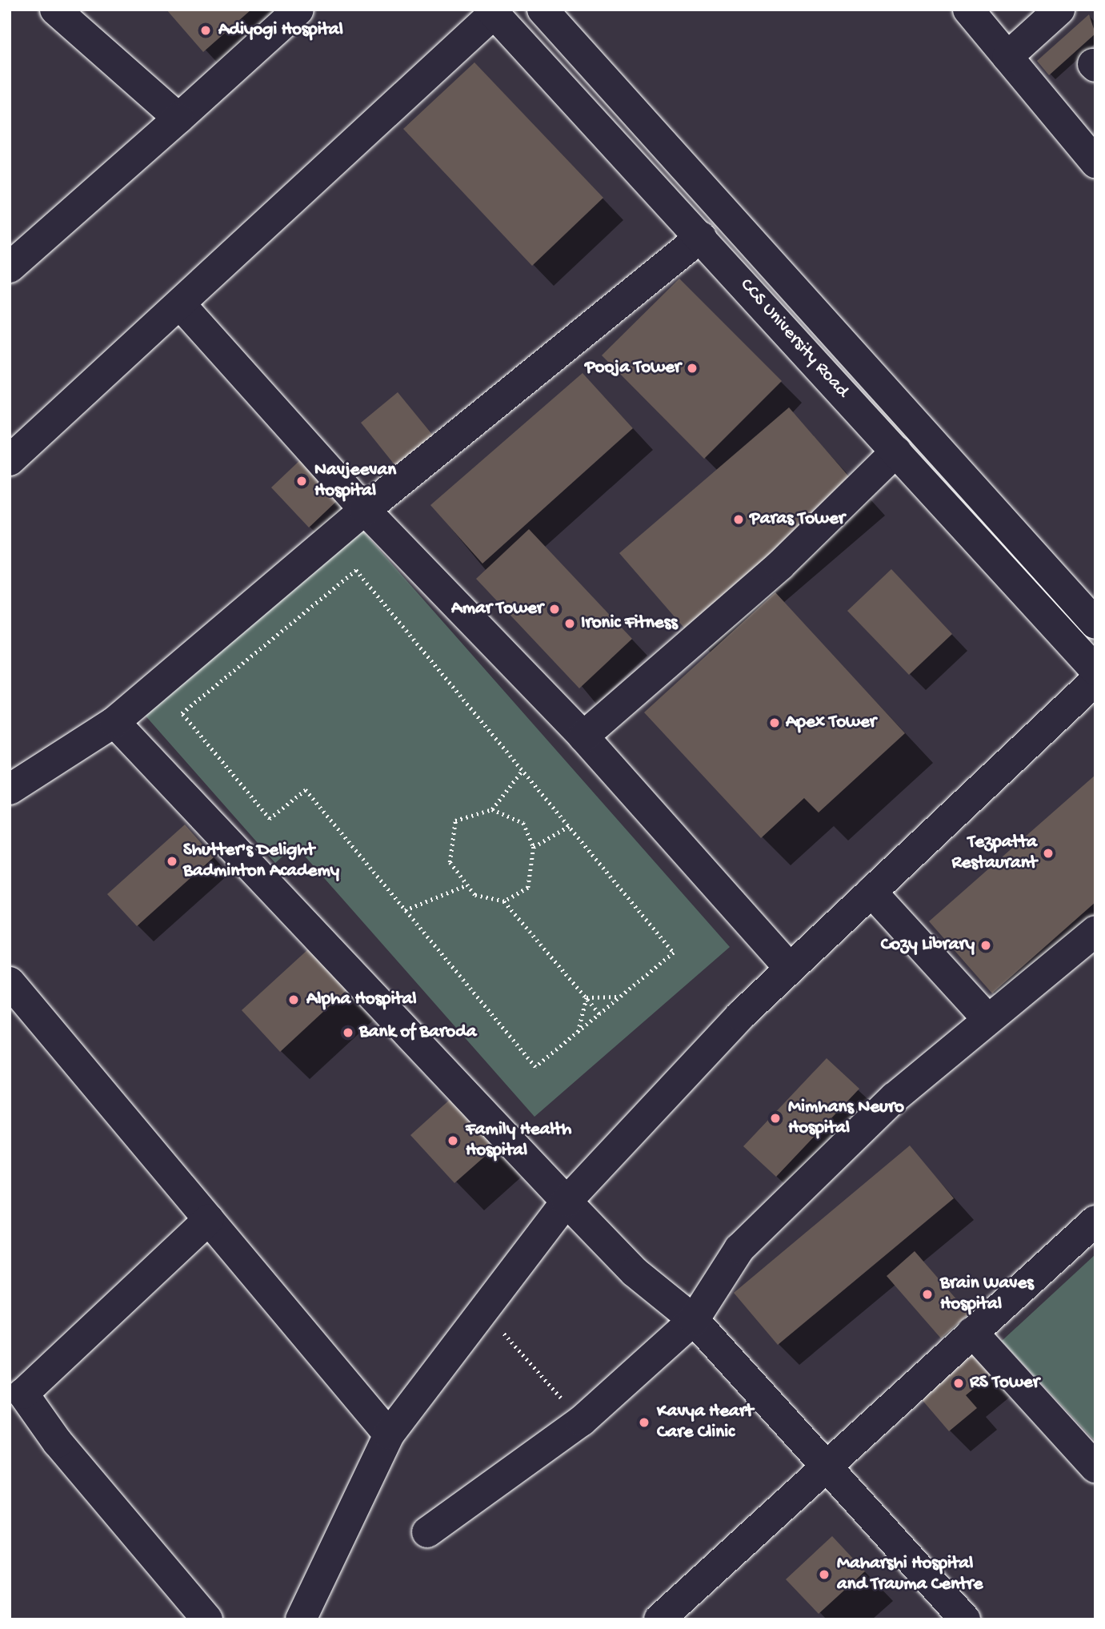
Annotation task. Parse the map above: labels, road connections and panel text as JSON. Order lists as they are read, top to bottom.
{
  "streets": {
    "main road": ["CCS University Road"]
  },
  "places": [
    "Adiyogi Hospital",
    "Pooja Tower",
    "Navjeevan Hospital",
    "Paras Tower",
    "Amar Tower",
    "Ironic Fitness",
    "Apex Tower",
    "Tezpatta Restaurant",
    "Shutter's Delight Badminton Academy",
    "Cozy Library",
    "Alpha Hospital",
    "Bank of Baroda",
    "Mimhans Neuro Hospital",
    "Family Health Hospital",
    "Brain Waves Hospital",
    "RS Tower",
    "Kavya Heart Care Clinic",
    "Maharshi Hospital and Trauma Centre"
  ]
}
